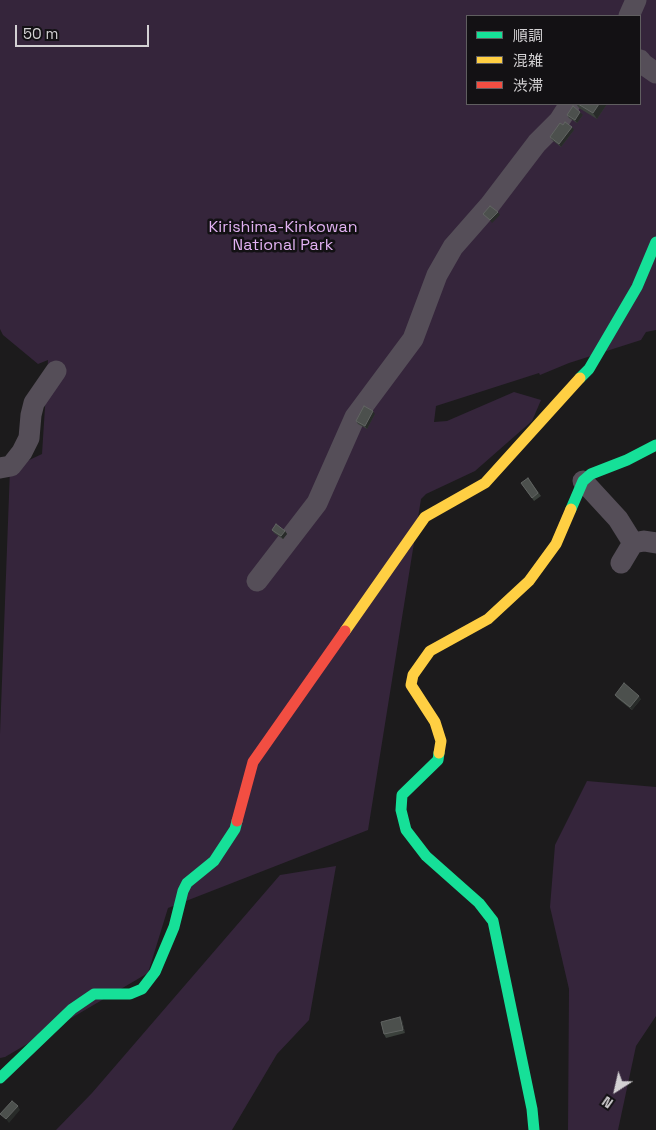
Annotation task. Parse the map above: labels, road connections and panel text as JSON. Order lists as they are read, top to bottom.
{
  "parks": ["Kirishima-Kinkowan National Park"],
  "legend": ["順調", "混雑", "渋滞"],
  "scale_bar": "50 m",
  "north": "bottom left"
}
